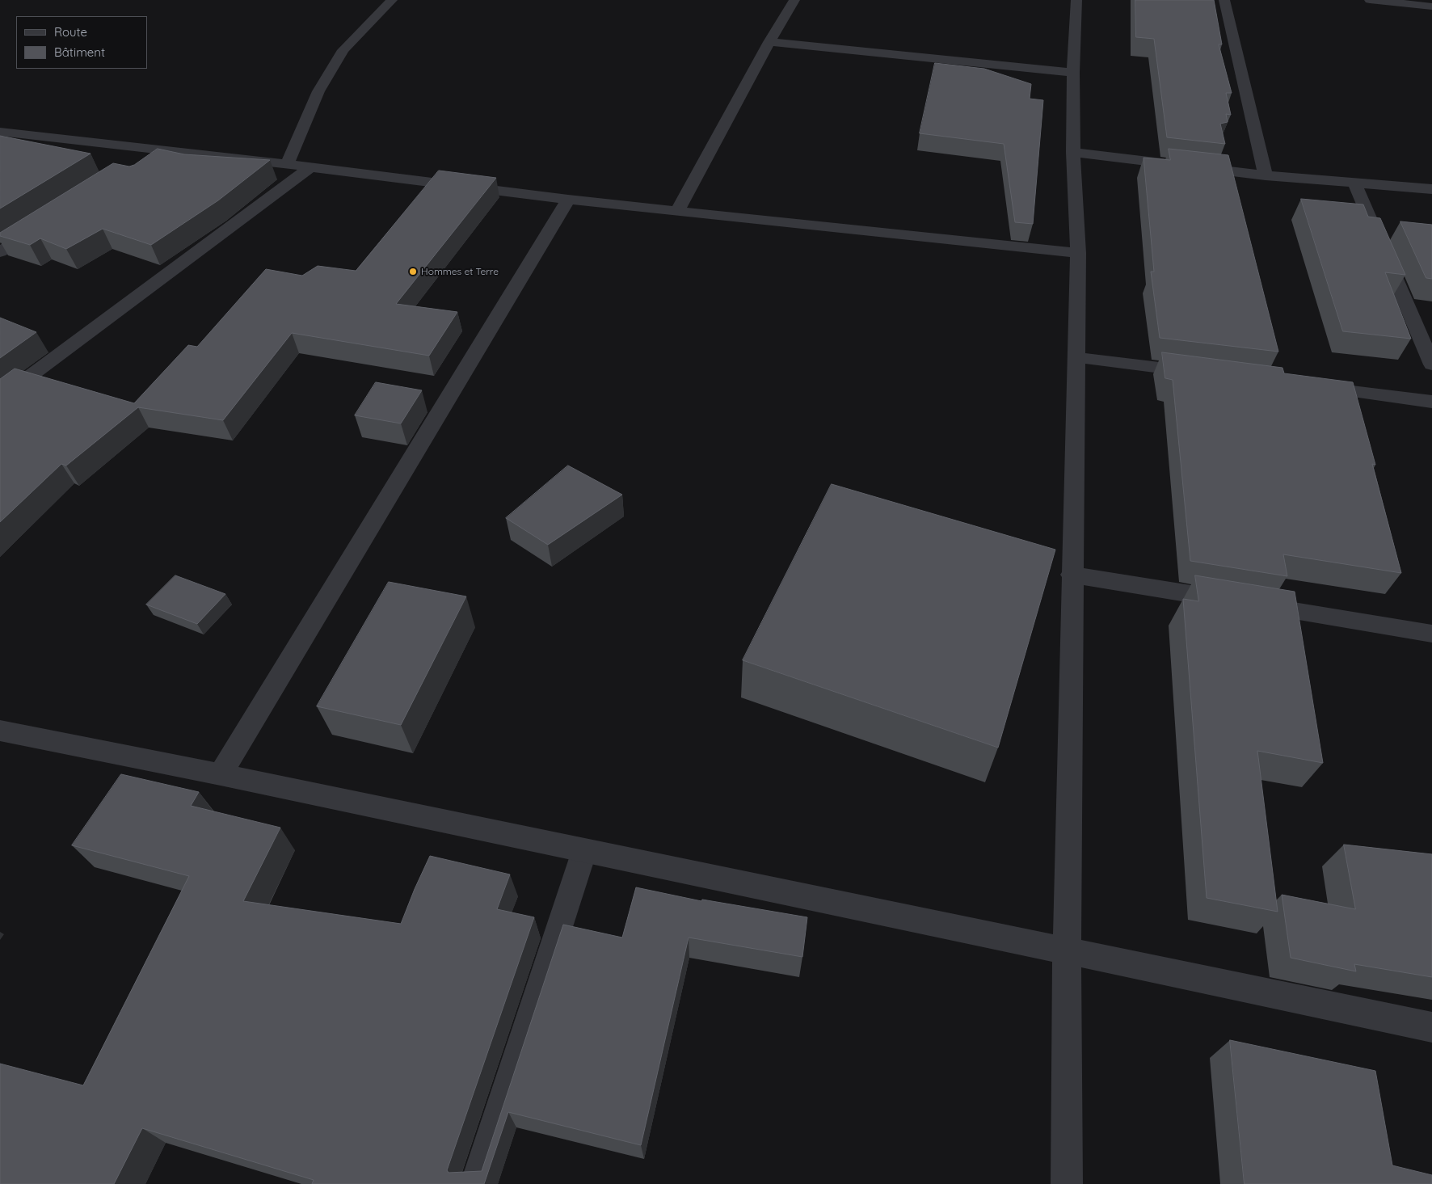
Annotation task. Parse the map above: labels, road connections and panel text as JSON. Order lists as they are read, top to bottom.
{
  "places": ["Hommes et Terre"],
  "legend": ["Route", "Bâtiment"]
}
